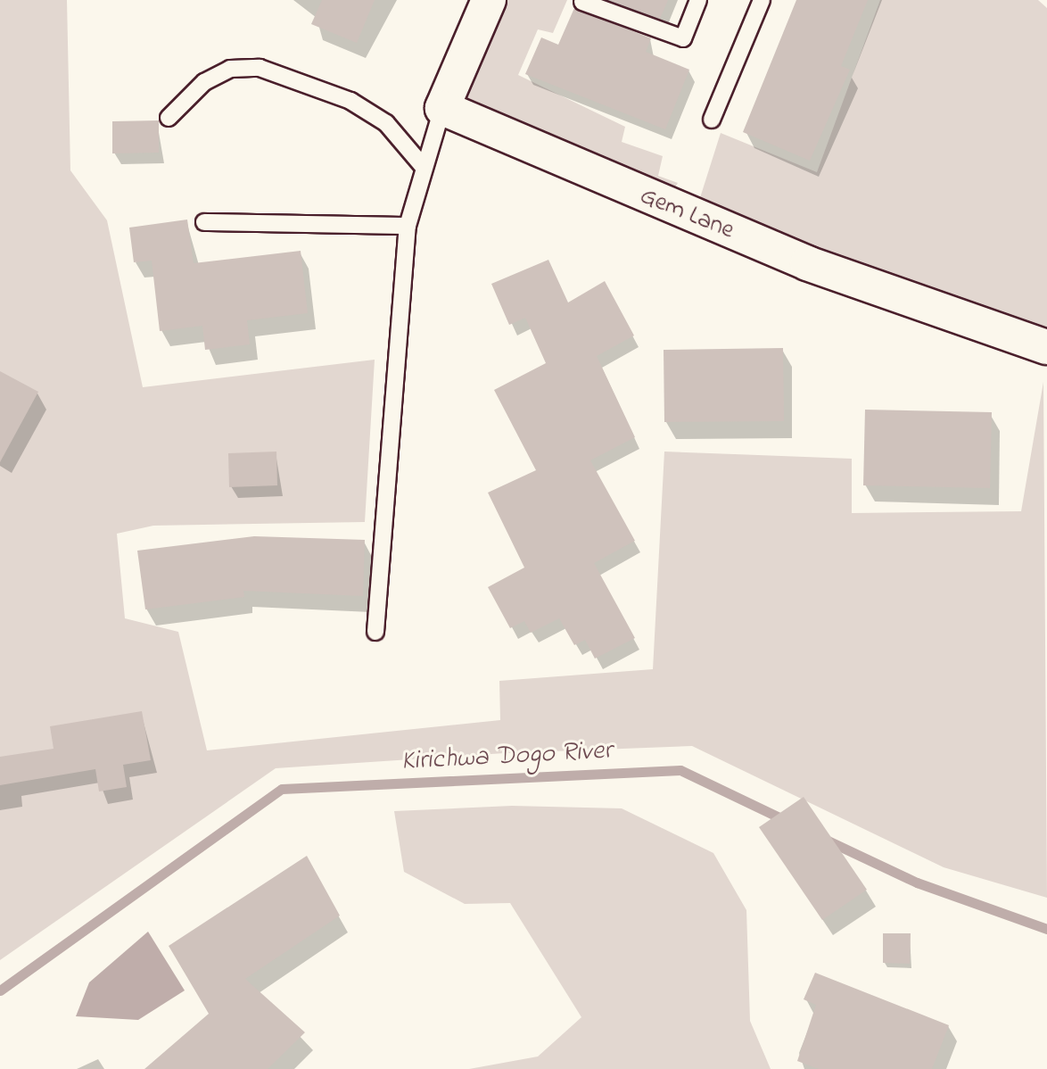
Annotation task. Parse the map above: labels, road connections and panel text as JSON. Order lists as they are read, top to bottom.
{
  "streets": {
    "street": ["Gem Lane"]
  },
  "water": ["Kirichwa Dogo River"]
}
